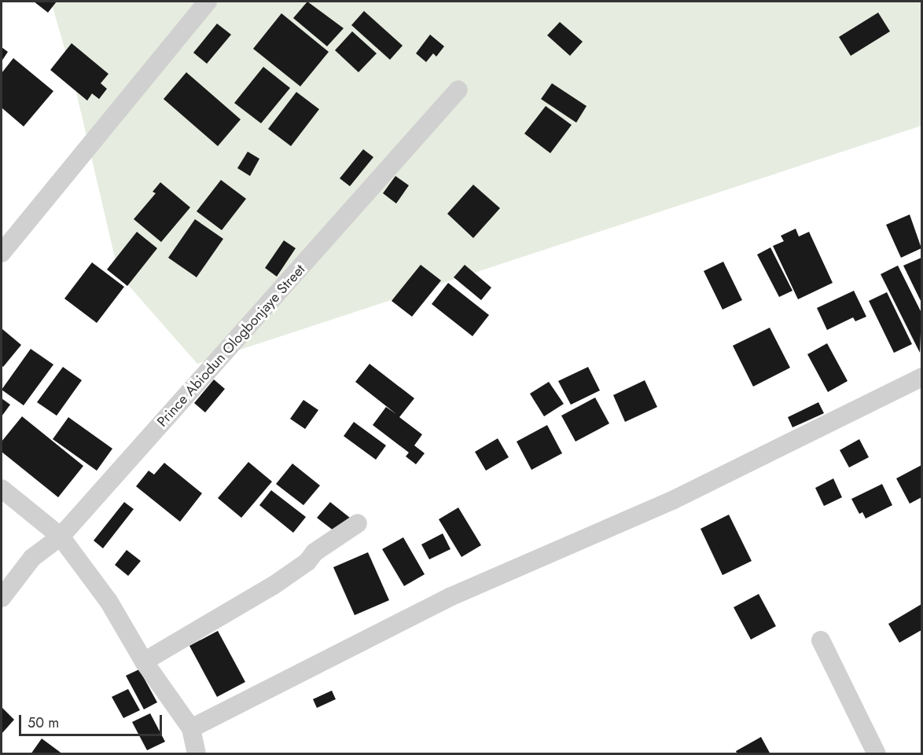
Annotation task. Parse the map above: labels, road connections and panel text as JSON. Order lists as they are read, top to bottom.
{
  "streets": {
    "street": ["Prince Abiodun Ologbonjaye Street"]
  },
  "scale_bar": "50 m"
}
